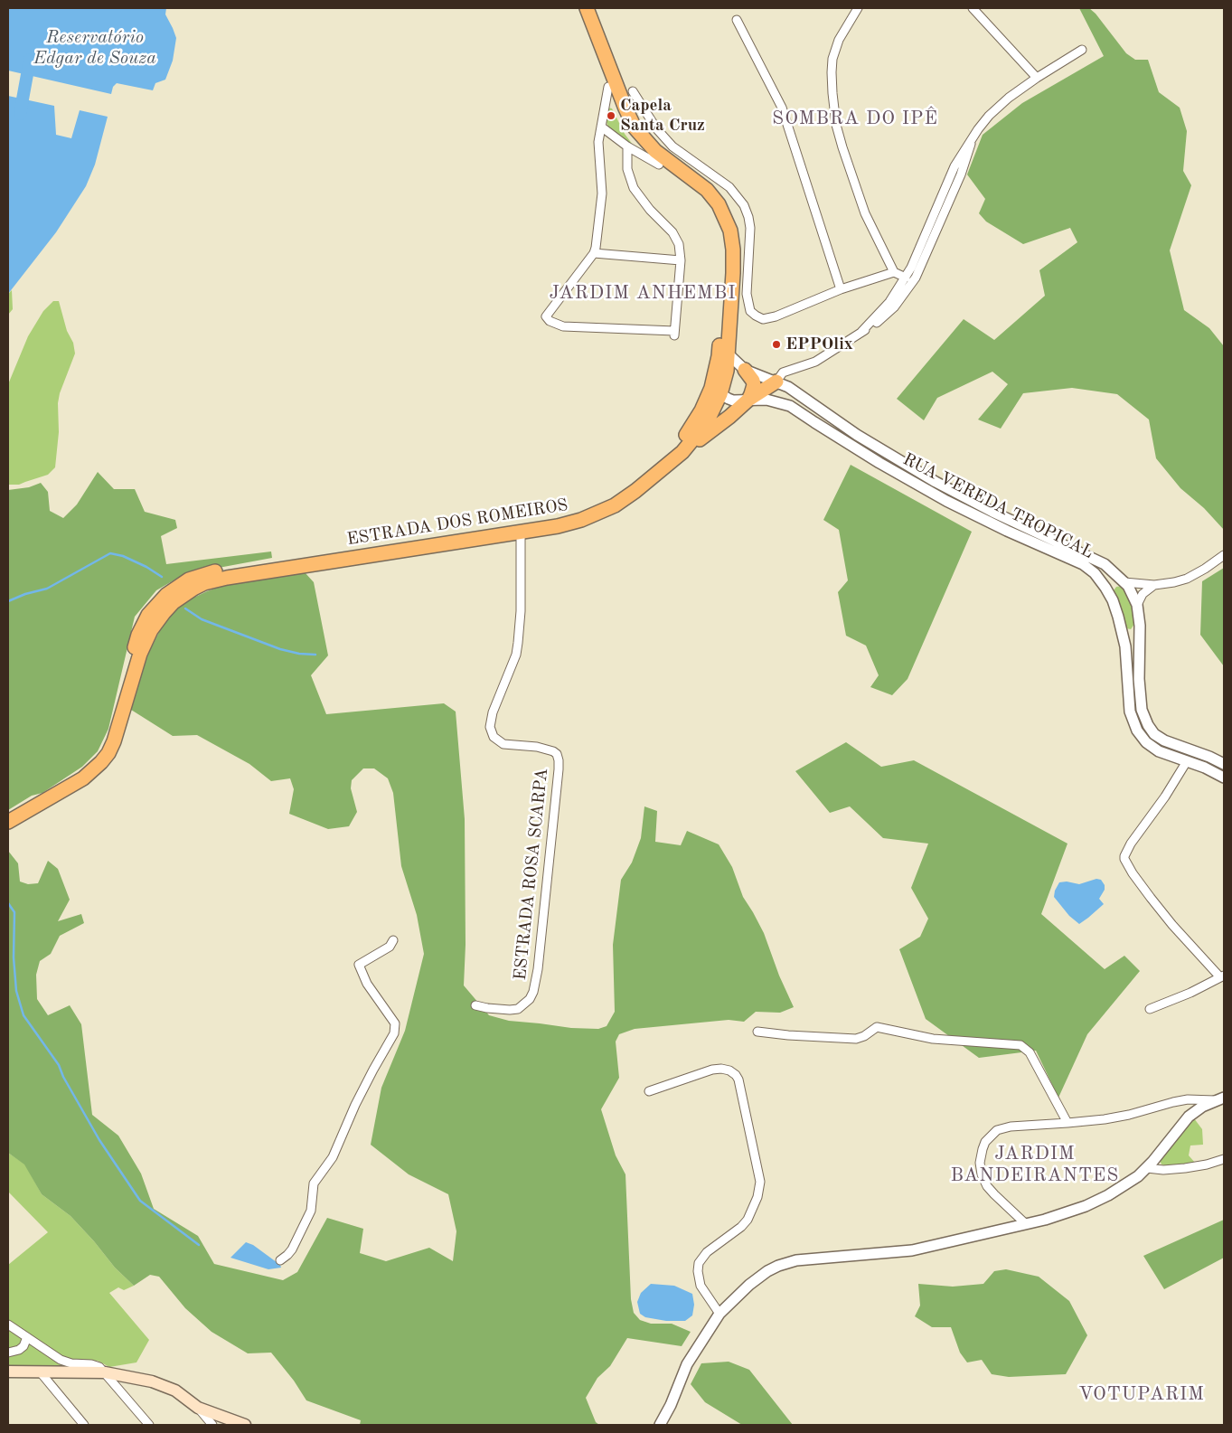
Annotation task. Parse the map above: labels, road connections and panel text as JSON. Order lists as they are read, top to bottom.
{
  "streets": {
    "main road": ["ESTRADA DOS ROMEIROS"],
    "street": ["RUA VEREDA TROPICAL", "ESTRADA ROSA SCARPA"]
  },
  "crossings": [
    ["RUA VEREDA TROPICAL", "ESTRADA DOS ROMEIROS"],
    ["ESTRADA DOS ROMEIROS", "ESTRADA ROSA SCARPA"]
  ],
  "districts": [
    "SOMBRA DO IPÊ",
    "JARDIM ANHEMBI",
    "JARDIM BANDEIRANTES",
    "VOTUPARIM"
  ],
  "water": ["Reservatório Edgar de Souza"],
  "places": ["Capela Santa Cruz", "EPPOlix"]
}
